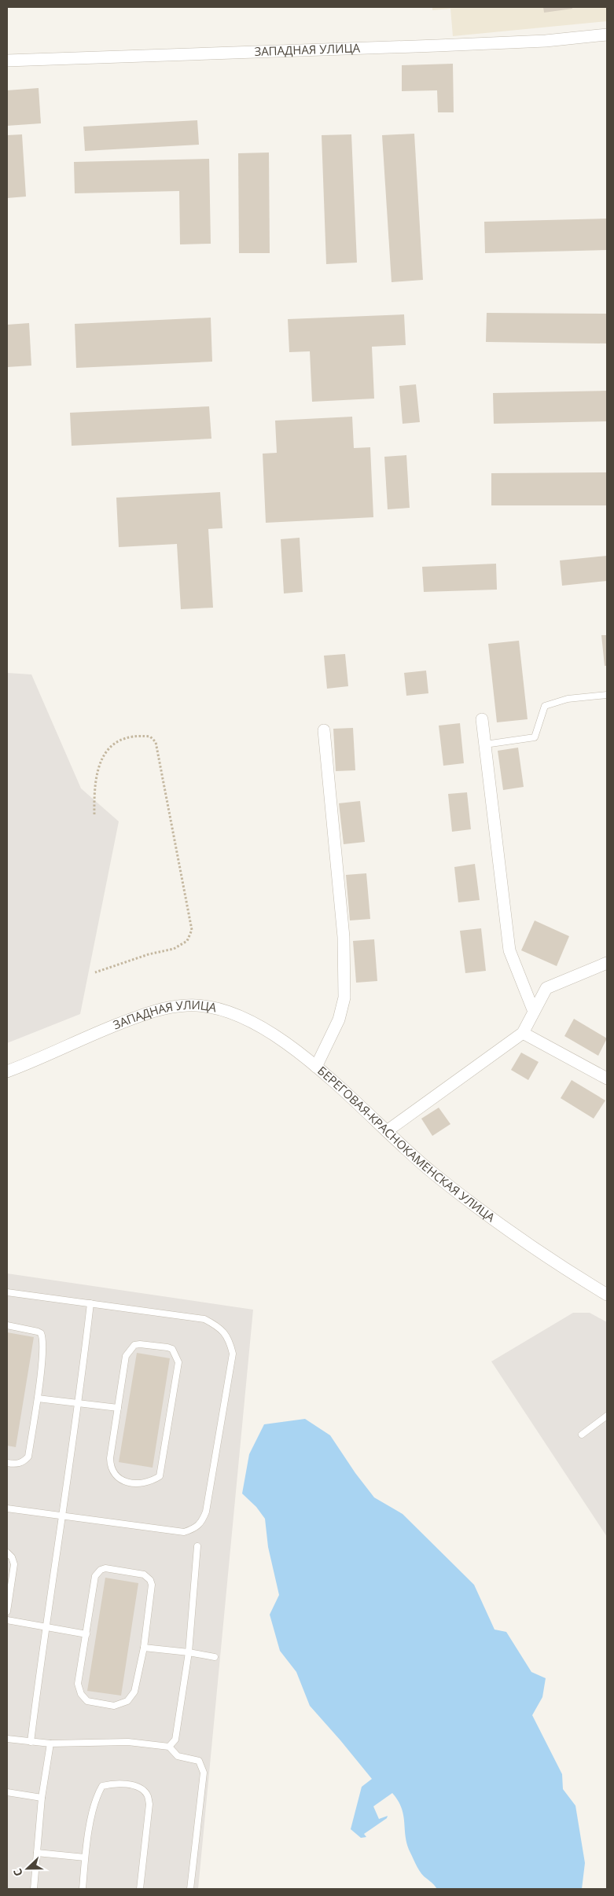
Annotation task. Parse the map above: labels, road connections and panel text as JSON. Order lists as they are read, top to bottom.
{
  "streets": {
    "street": ["ЗАПАДНАЯ УЛИЦА", "БЕРЕГОВАЯ-КРАСНОКАМЕНСКАЯ УЛИЦА"]
  },
  "crossings": [
    ["ЗАПАДНАЯ УЛИЦА", "БЕРЕГОВАЯ-КРАСНОКАМЕНСКАЯ УЛИЦА"]
  ],
  "north": "left"
}
